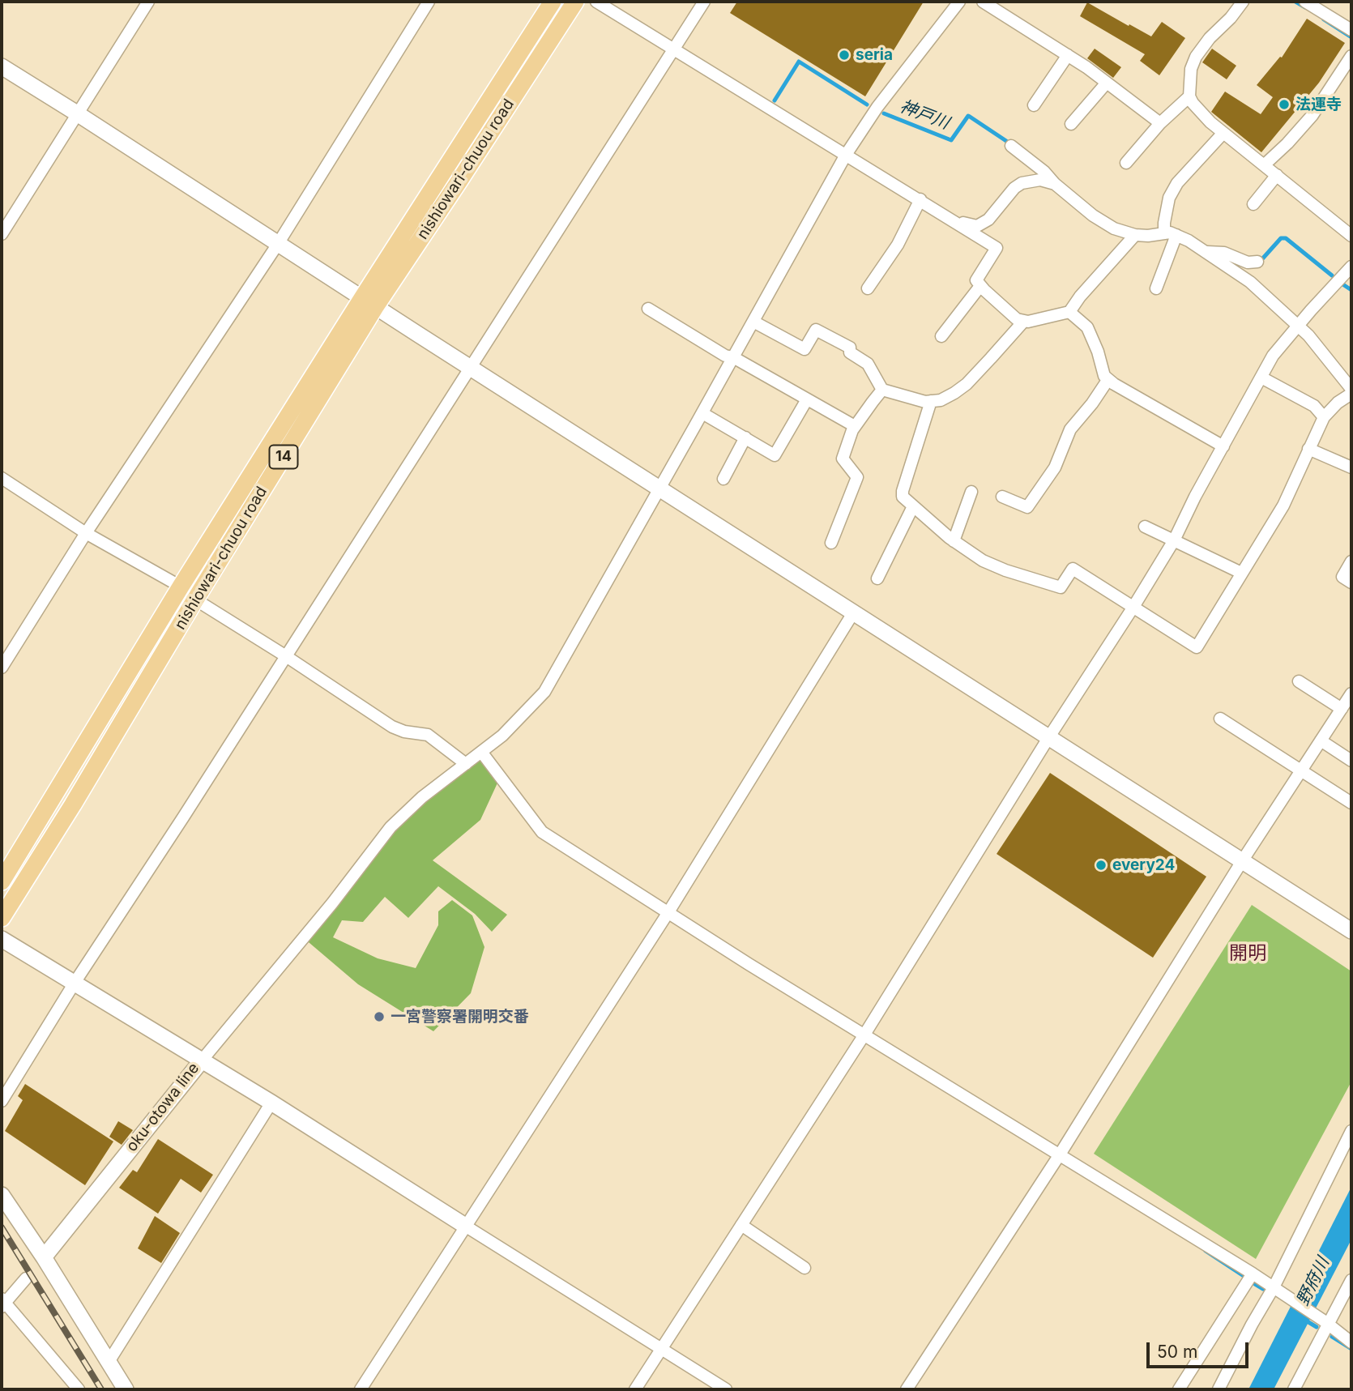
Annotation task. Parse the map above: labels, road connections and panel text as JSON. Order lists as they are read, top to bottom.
{
  "streets": {
    "main road": ["nishiowari-chuou road", "14"],
    "street": ["oku-otowa line"]
  },
  "districts": ["開明"],
  "water": ["神戸川", "野府川"],
  "places": [
    "seria",
    "法運寺",
    "every24",
    "一宮警察署開明交番"
  ],
  "scale_bar": "50 m"
}
